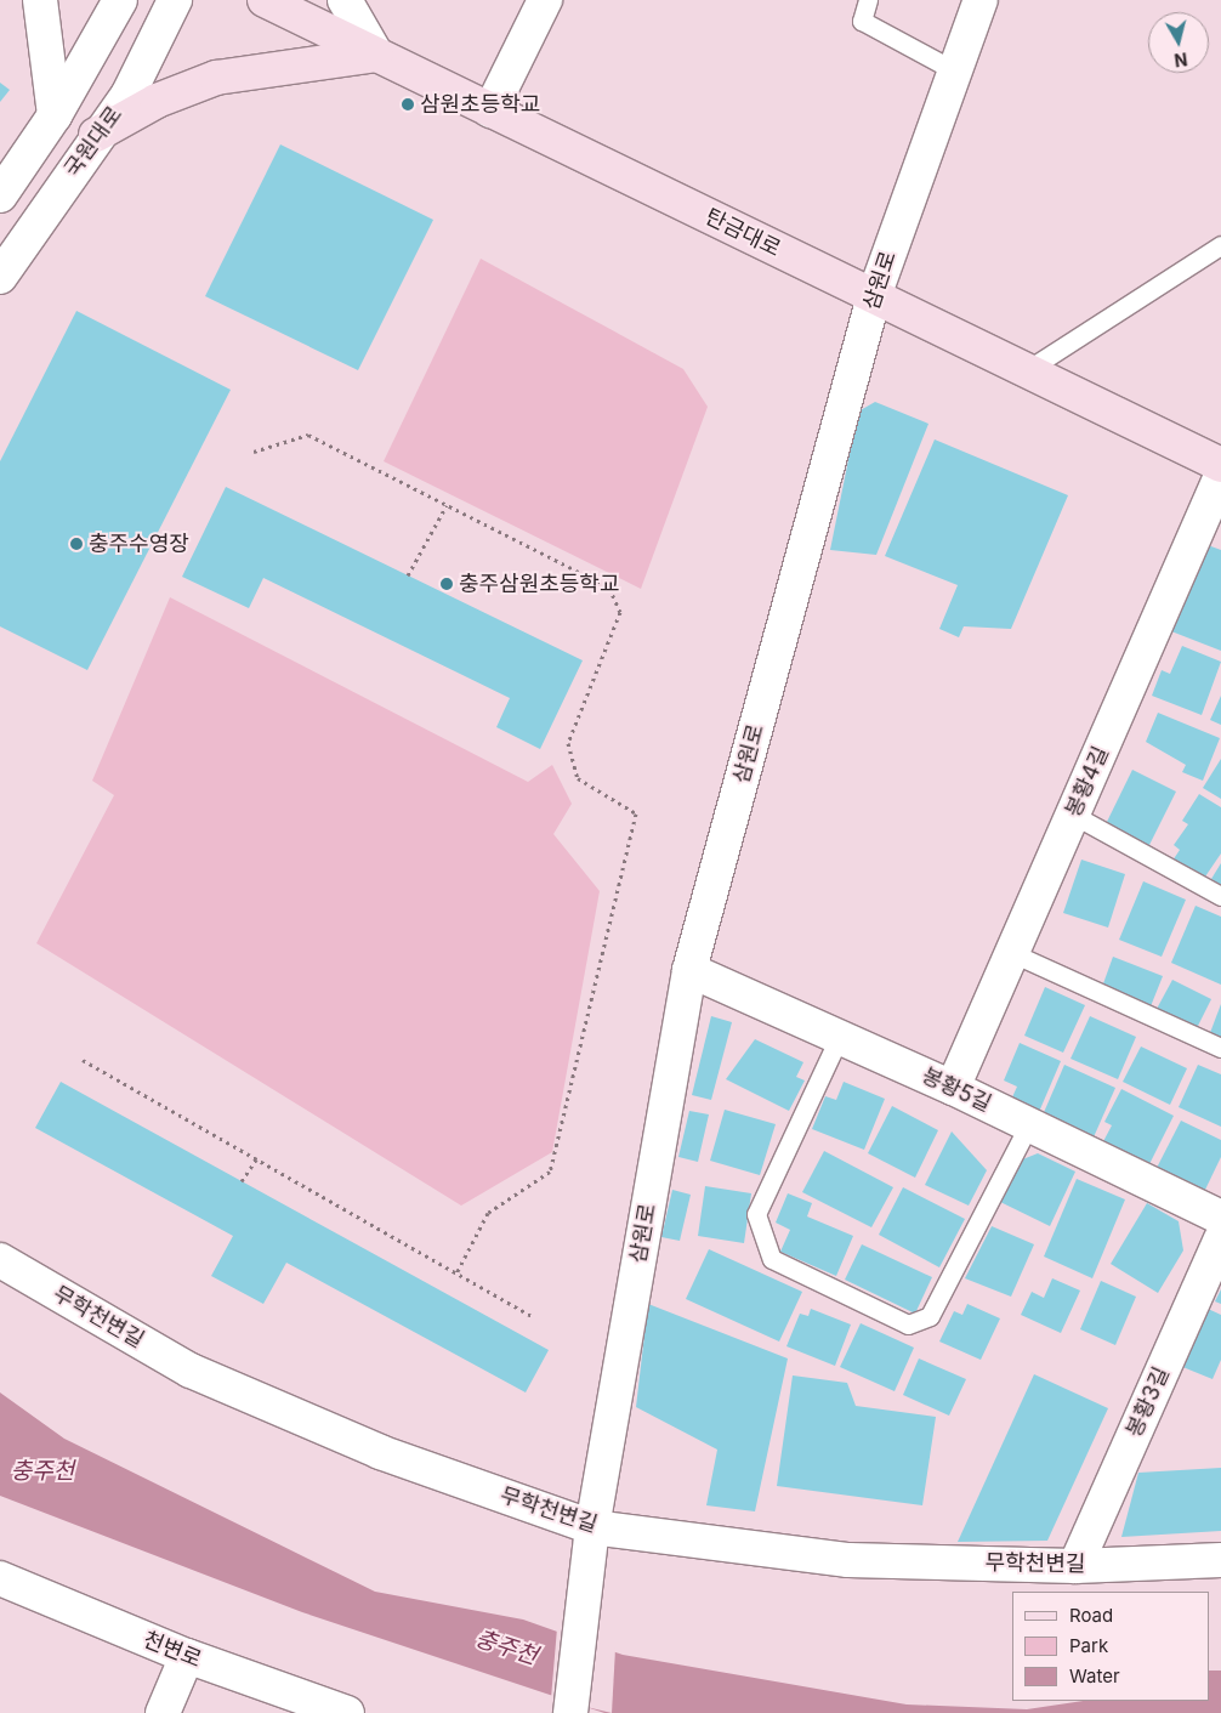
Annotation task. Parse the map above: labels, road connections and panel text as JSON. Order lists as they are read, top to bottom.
{
  "streets": {
    "main road": ["탄금대로"],
    "street": [
      "국원대로",
      "삼원로",
      "봉황4길",
      "봉황5길",
      "무학천변길",
      "봉황3길",
      "천변로"
    ]
  },
  "crossings": [
    ["탄금대로", "삼원로"],
    ["삼원로", "봉황5길"],
    ["삼원로", "무학천변길"],
    ["봉황4길", "봉황5길"],
    ["무학천변길", "봉황3길"]
  ],
  "water": ["충주천"],
  "places": ["삼원초등학교", "충주수영장", "충주삼원초등학교"],
  "legend": ["Road", "Park", "Water"],
  "north": "bottom"
}
